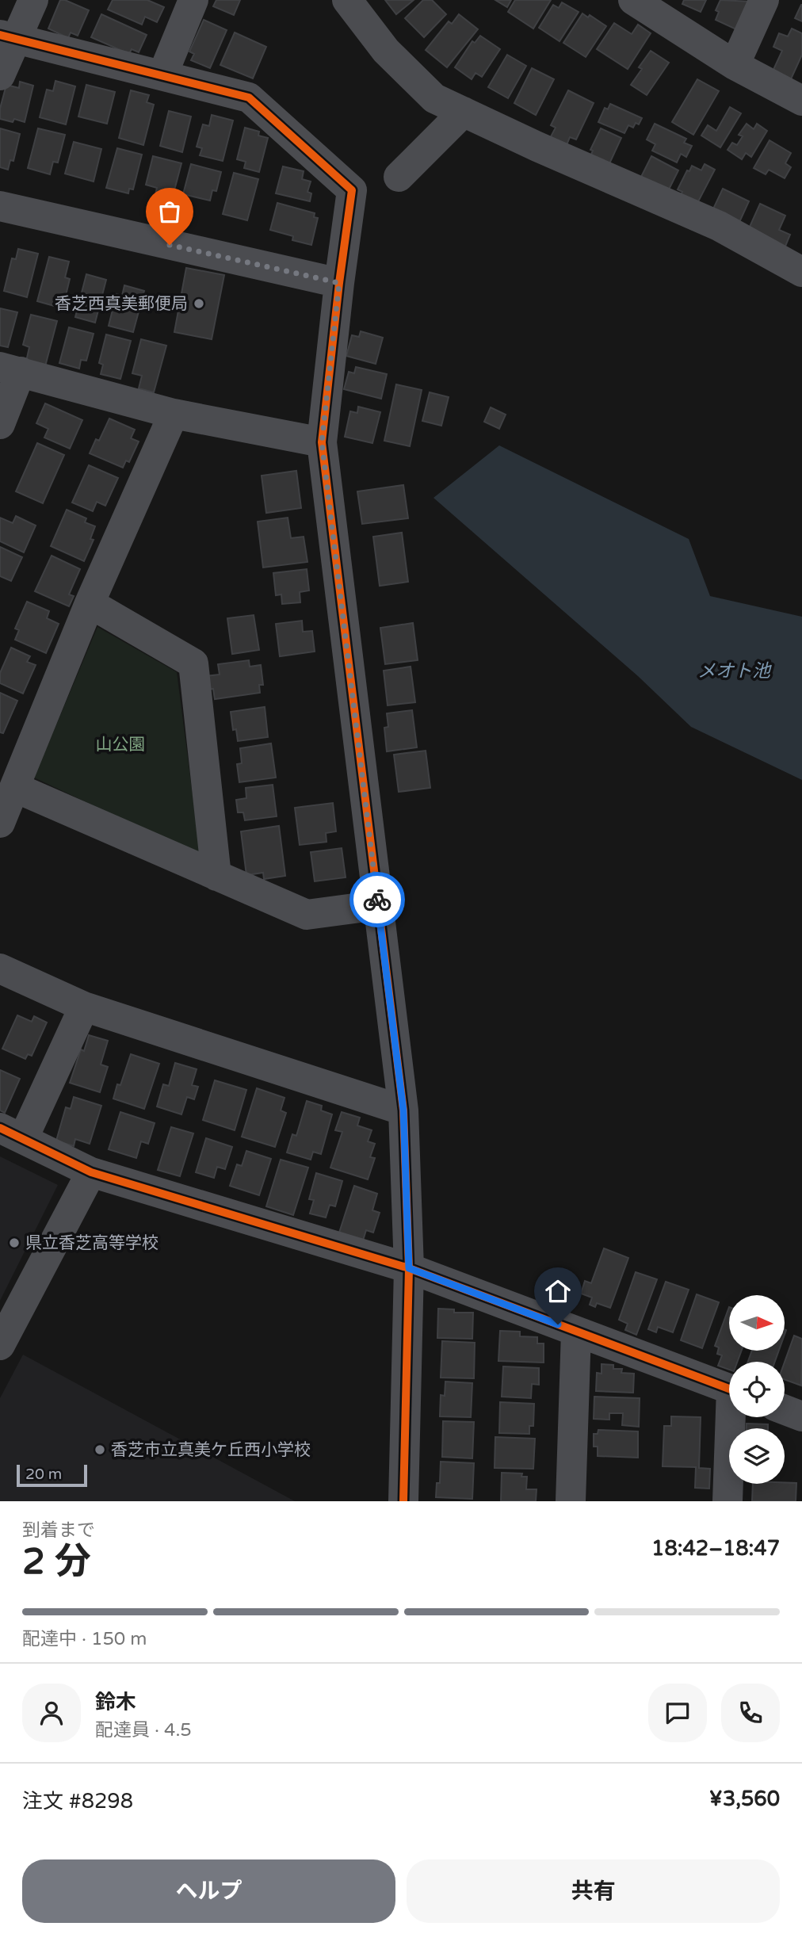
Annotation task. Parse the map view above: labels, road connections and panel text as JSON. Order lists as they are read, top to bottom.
{
  "water": ["メオト池"],
  "parks": ["山公園"],
  "places": ["香芝西真美郵便局", "県立香芝高等学校", "香芝市立真美ケ丘西小学校"],
  "scale_bar": "20 m",
  "north": "right",
  "page": {
    "scale": "20 m",
    "heading": ["2 分", "到着まで", "18:42–18:47"],
    "panel": [
      "鈴木",
      "配達員 · 4.5",
      "注文 #8298",
      "¥3,560"
    ],
    "bar": "配達中 · 150 m",
    "buttons": ["ヘルプ", "共有"]
  }
}
